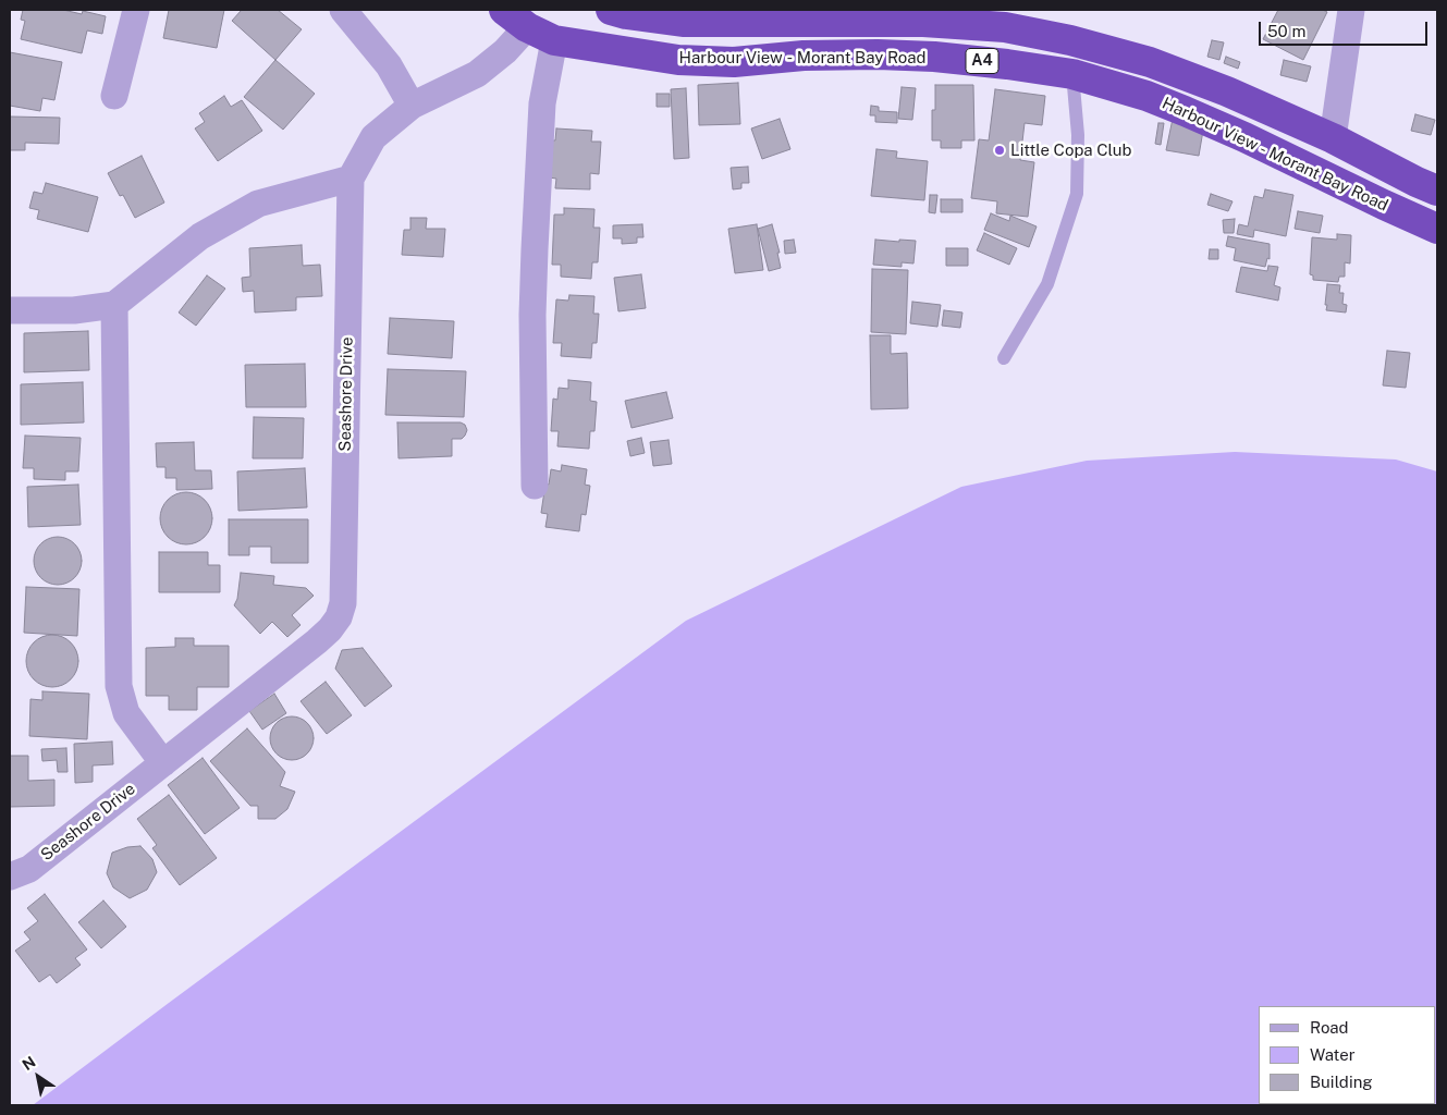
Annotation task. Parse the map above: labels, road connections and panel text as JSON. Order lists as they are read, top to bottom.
{
  "streets": {
    "highway": ["Harbour View - Morant Bay Road", "A4"],
    "street": ["Seashore Drive"]
  },
  "crossings": [
    ["Harbour View - Morant Bay Road", "Seashore Drive"]
  ],
  "places": ["Little Copa Club"],
  "legend": ["Road", "Water", "Building"],
  "scale_bar": "50 m",
  "north": "top left"
}
